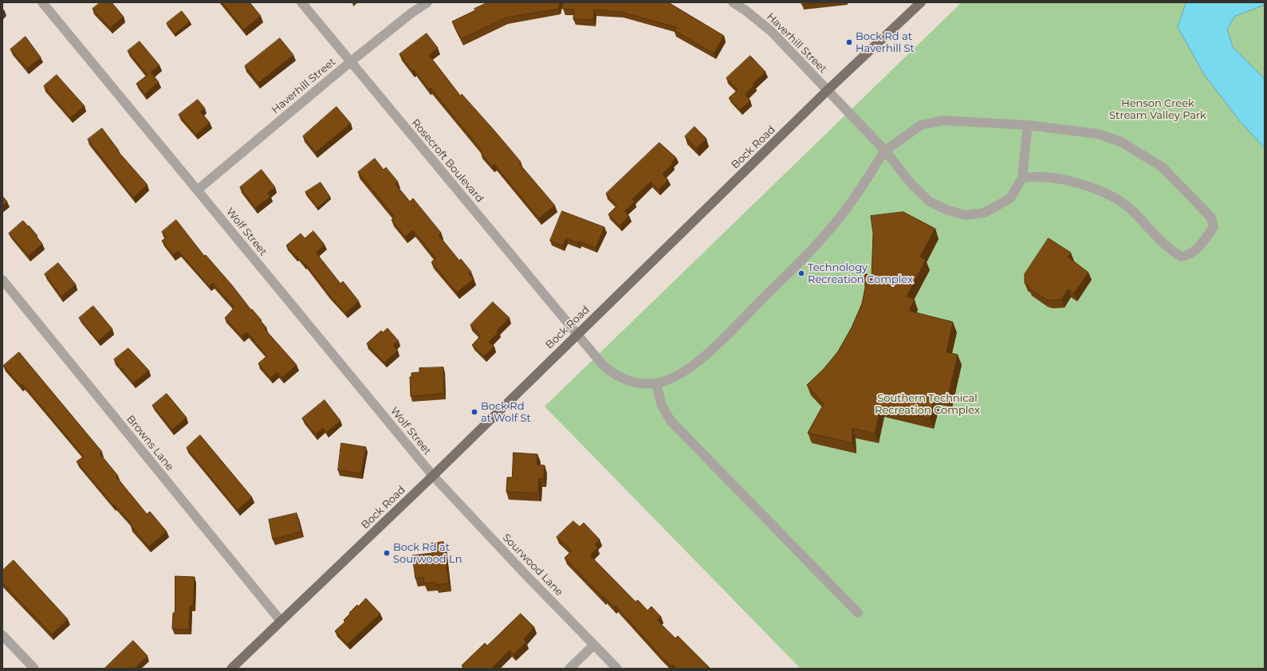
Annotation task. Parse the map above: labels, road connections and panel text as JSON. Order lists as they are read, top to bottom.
{
  "streets": {
    "main road": ["Bock Road"],
    "street": [
      "Haverhill Street",
      "Rosecroft Boulevard",
      "Wolf Street",
      "Browns Lane",
      "Sourwood Lane"
    ]
  },
  "crossings": [
    ["Haverhill Street", "Bock Road"],
    ["Haverhill Street", "Rosecroft Boulevard"],
    ["Haverhill Street", "Wolf Street"],
    ["Bock Road", "Rosecroft Boulevard"],
    ["Bock Road", "Wolf Street"],
    ["Bock Road", "Browns Lane"],
    ["Bock Road", "Sourwood Lane"],
    ["Wolf Street", "Sourwood Lane"]
  ],
  "parks": ["Henson Creek Stream Valley Park", "Southern Technical Recreation Complex"],
  "places": [
    "Bock Rd at Haverhill St",
    "Technology Recreation Complex",
    "Bock Rd at Wolf St",
    "Bock Rd at Sourwood Ln"
  ]
}
